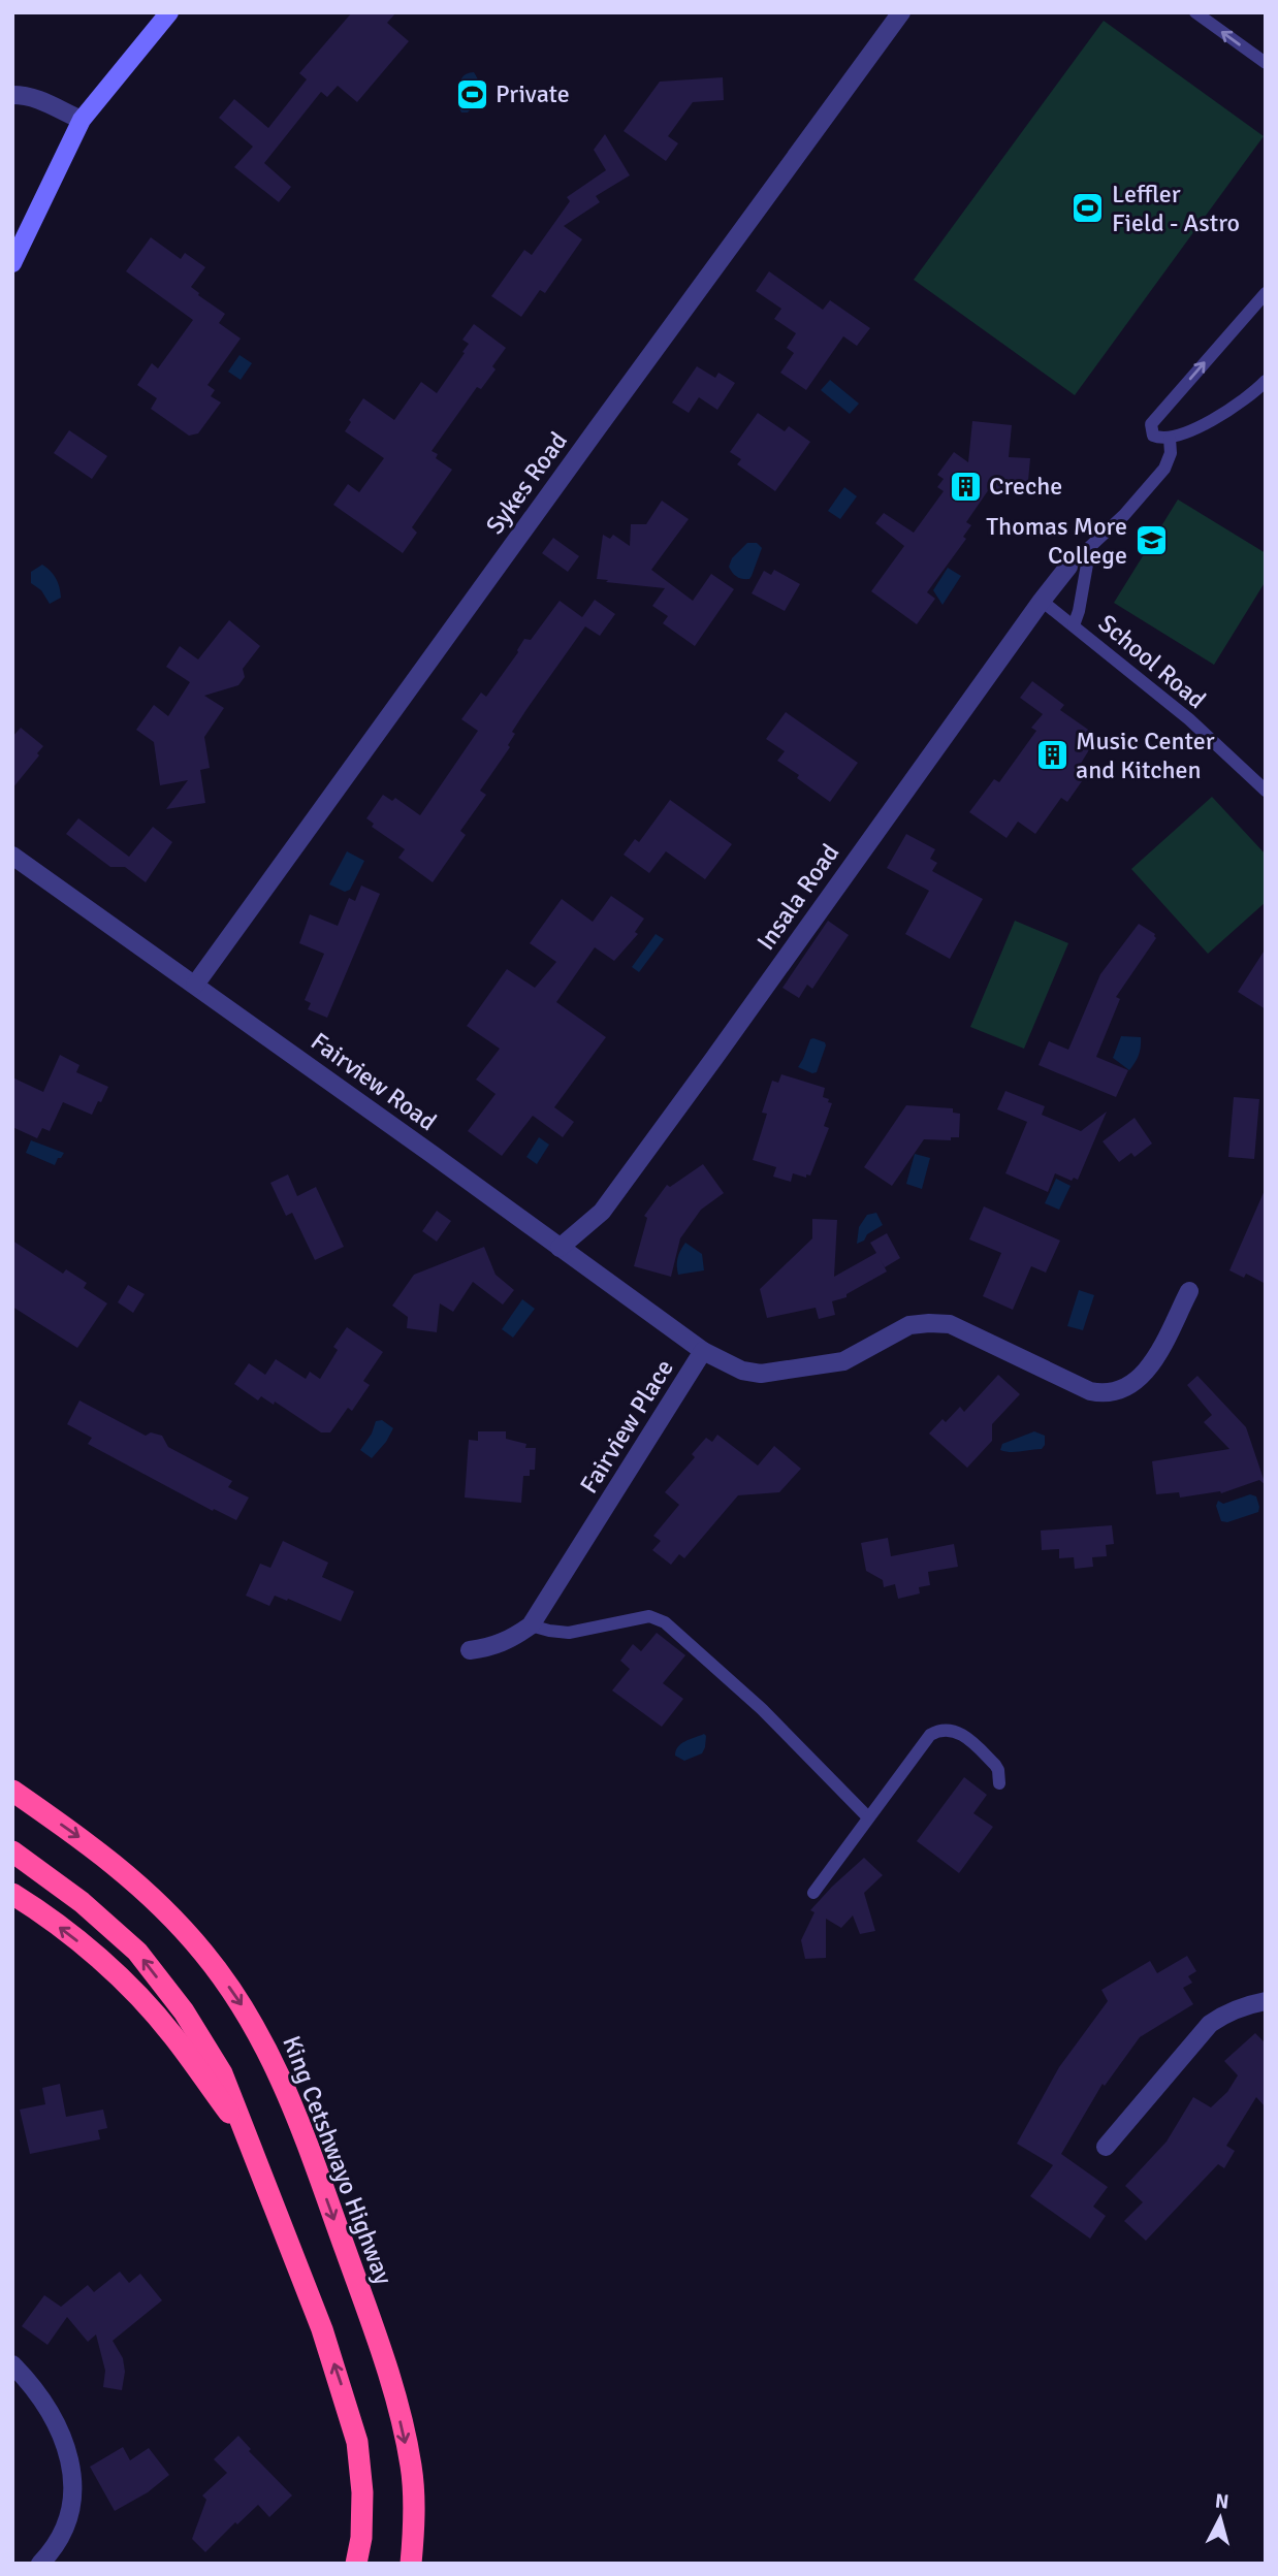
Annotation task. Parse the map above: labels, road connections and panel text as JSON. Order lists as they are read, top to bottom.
{
  "streets": {
    "highway": ["King Cetshwayo Highway"],
    "street": [
      "Sykes Road",
      "Insala Road",
      "Fairview Road",
      "Fairview Place"
    ],
    "lane": ["School Road"]
  },
  "crossings": [
    ["Sykes Road", "Fairview Road"],
    ["School Road", "Insala Road"],
    ["Insala Road", "Fairview Road"],
    ["Fairview Road", "Fairview Place"]
  ],
  "places": {
    "sports": ["Private", "Leffler Field - Astro"],
    "building": ["Creche", "Music Center and Kitchen"],
    "school or university": ["Thomas More College"]
  },
  "north": "top"
}
